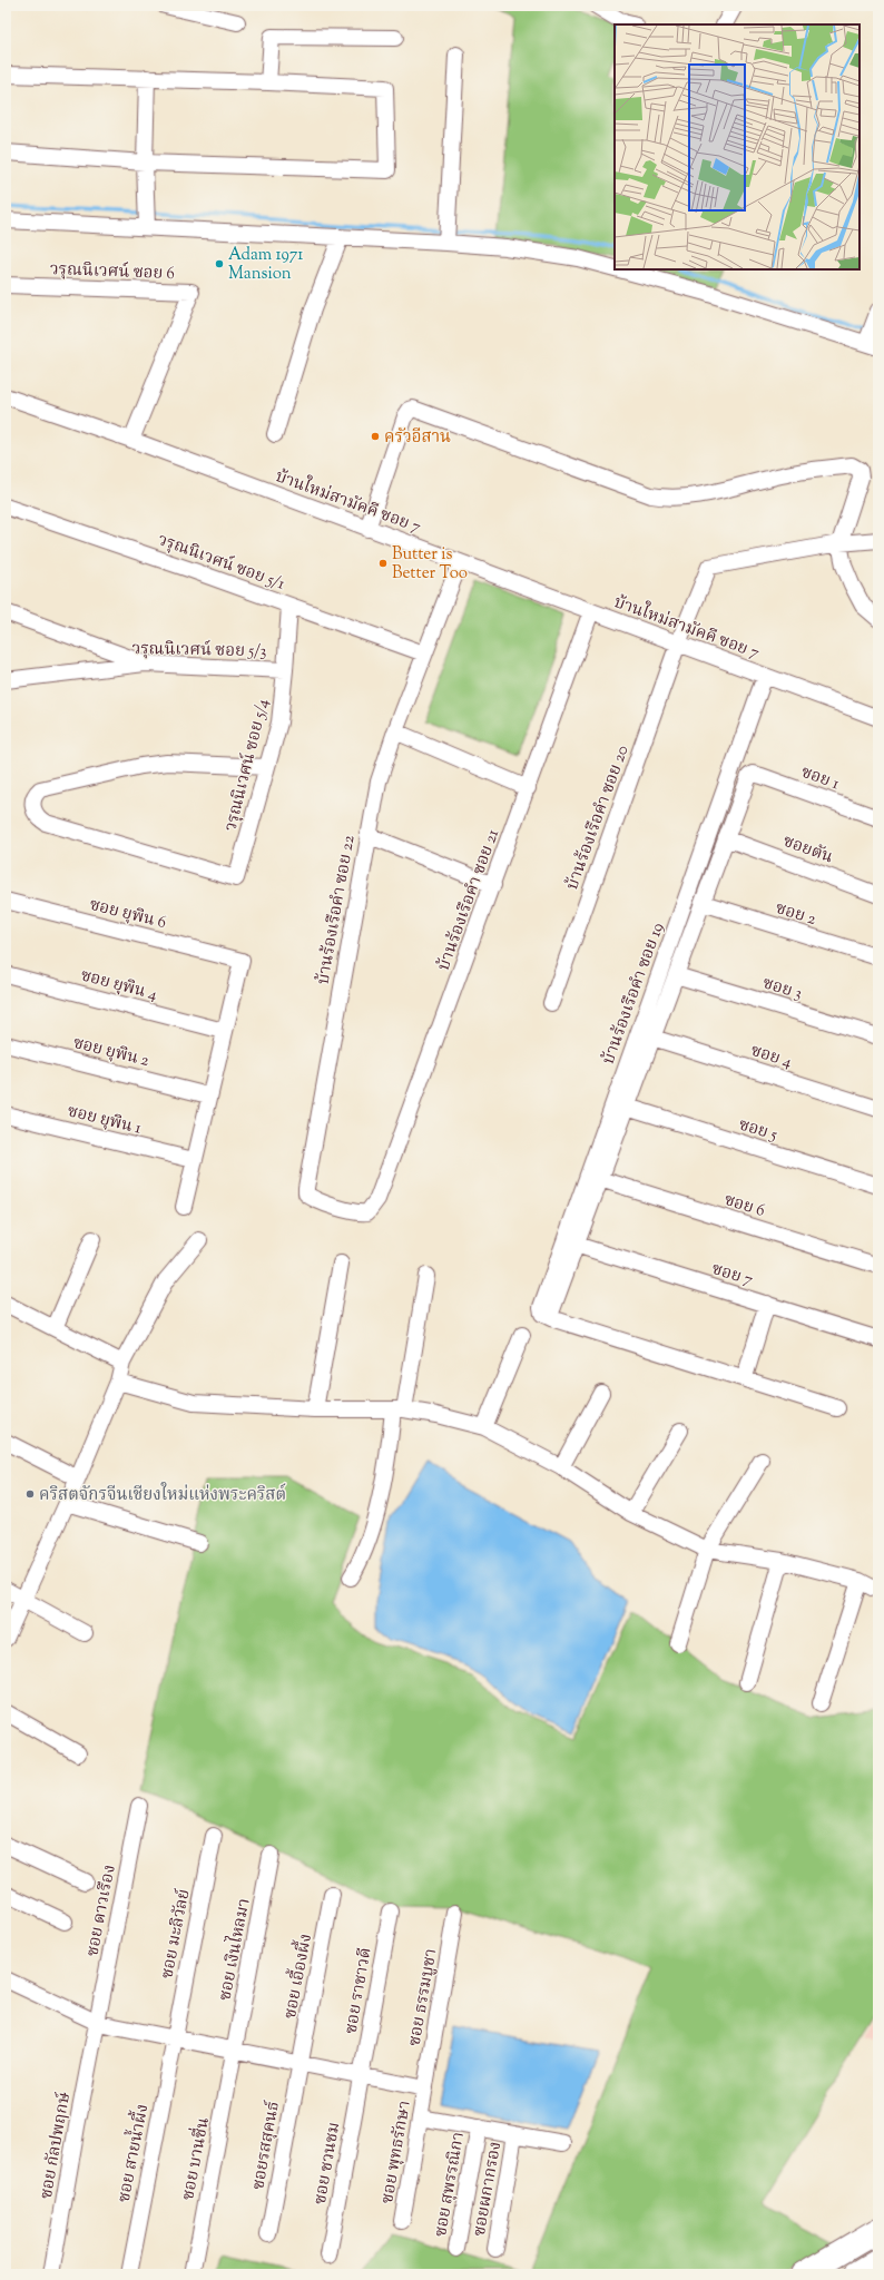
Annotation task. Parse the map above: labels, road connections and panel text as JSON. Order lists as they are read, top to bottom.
{
  "streets": {
    "street": [
      "วรุณนิเวศน์ ซอย 6",
      "บ้านใหม่สามัคคี ซอย 7",
      "วรุณนิเวศน์ ซอย 5/1",
      "วรุณนิเวศน์ ซอย 5/3",
      "วรุณนิเวศน์ ซอย 5/4",
      "ซอย 1",
      "บ้านร้องเรือคำ ซอย 20",
      "ซอยตัน",
      "บ้านร้องเรือคำ ซอย 21",
      "บ้านร้องเรือคำ ซอย 22",
      "ซอย ยุพิน 6",
      "ซอย 2",
      "ซอย ยุพิน 4",
      "ซอย 3",
      "บ้านร้องเรือคำ ซอย 19",
      "ซอย ยุพิน 2",
      "ซอย 4",
      "ซอย ยุพิน 1",
      "ซอย 5",
      "ซอย 6",
      "ซอย 7",
      "ซอย ดาวเรือง",
      "ซอย มะลิวัลย์",
      "ซอย เงินไหลมา",
      "ซอย เอื้องผึ้ง",
      "ซอย ราชาวดี",
      "ซอย ธรรมบูชา",
      "ซอย กัลปพฤกษ์",
      "ซอยรสสุคนธ์",
      "ซอย พุทธรักษา",
      "ซอย สายน้ำผึ้ง",
      "ซอย บานชื่น",
      "ซอย ชวนชม",
      "ซอย สุพรรณิกา",
      "ซอยผกากรอง"
    ]
  },
  "crossings": [
    ["วรุณนิเวศน์ ซอย 6", "บ้านใหม่สามัคคี ซอย 7"],
    ["บ้านใหม่สามัคคี ซอย 7", "บ้านร้องเรือคำ ซอย 20"],
    ["บ้านใหม่สามัคคี ซอย 7", "บ้านร้องเรือคำ ซอย 21"],
    ["บ้านใหม่สามัคคี ซอย 7", "บ้านร้องเรือคำ ซอย 22"],
    ["บ้านใหม่สามัคคี ซอย 7", "บ้านร้องเรือคำ ซอย 19"],
    ["วรุณนิเวศน์ ซอย 5/1", "วรุณนิเวศน์ ซอย 5/4"],
    ["วรุณนิเวศน์ ซอย 5/1", "บ้านร้องเรือคำ ซอย 22"],
    ["วรุณนิเวศน์ ซอย 5/3", "วรุณนิเวศน์ ซอย 5/4"],
    ["ซอย 1", "ซอยตัน"],
    ["บ้านร้องเรือคำ ซอย 21", "บ้านร้องเรือคำ ซอย 22"],
    ["ซอย ยุพิน 6", "ซอย ยุพิน 4"],
    ["ซอย ดาวเรือง", "ซอย กัลปพฤกษ์"],
    ["ซอย มะลิวัลย์", "ซอย สายน้ำผึ้ง"],
    ["ซอย เงินไหลมา", "ซอย บานชื่น"],
    ["ซอย เอื้องผึ้ง", "ซอยรสสุคนธ์"],
    ["ซอย ราชาวดี", "ซอย ชวนชม"],
    ["ซอย ธรรมบูชา", "ซอย พุทธรักษา"]
  ],
  "places": [
    "Adam 1971 Mansion",
    "ครัวอีสาน",
    "Butter is Better Too",
    "คริสตจักรจีนเชียงใหม่แห่งพระคริสต์"
  ]
}
